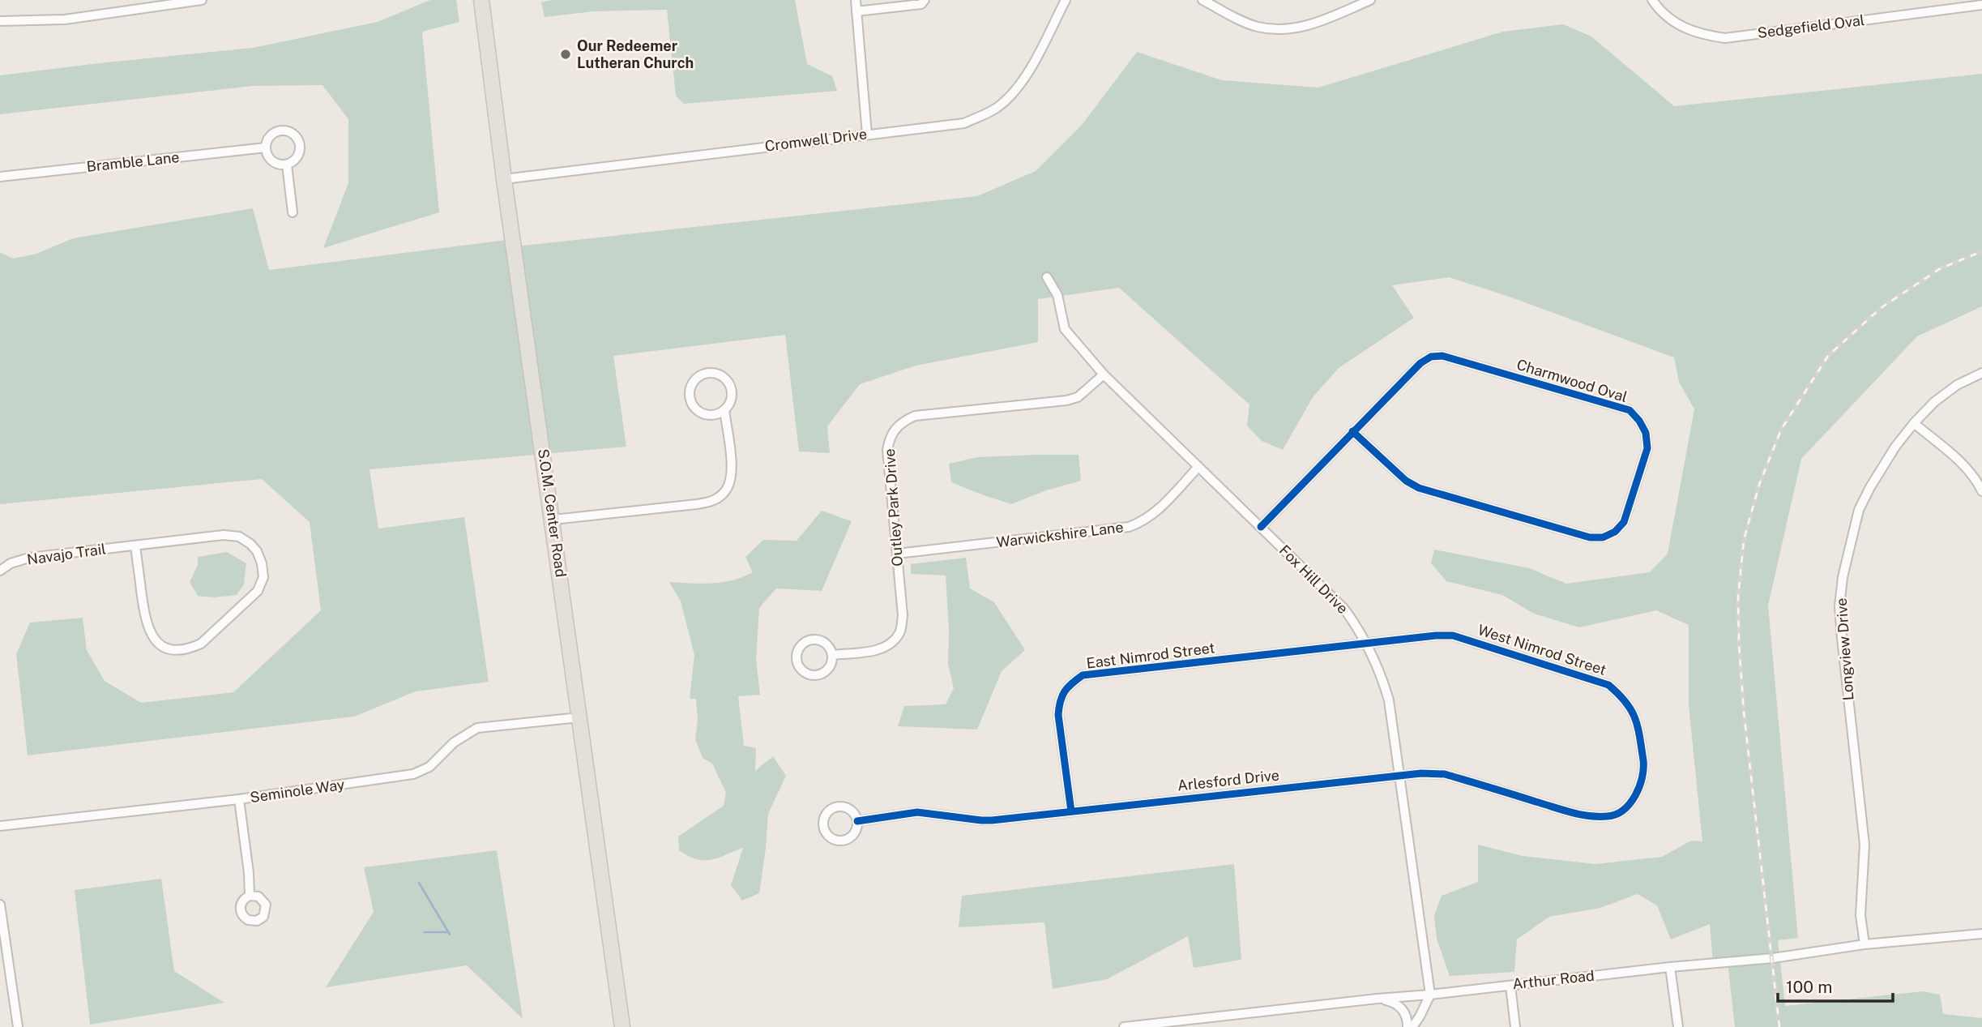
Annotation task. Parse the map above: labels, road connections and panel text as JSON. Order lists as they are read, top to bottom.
{
  "streets": {
    "main road": ["S.O.M. Center Road"],
    "street": [
      "Sedgefield Oval",
      "Cromwell Drive",
      "Bramble Lane",
      "Charmwood Oval",
      "Outley Park Drive",
      "Warwickshire Lane",
      "Navajo Trail",
      "Fox Hill Drive",
      "Longview Drive",
      "West Nimrod Street",
      "East Nimrod Street",
      "Arlesford Drive",
      "Seminole Way",
      "Arthur Road"
    ]
  },
  "crossings": [
    ["Cromwell Drive", "S.O.M. Center Road"],
    ["Charmwood Oval", "Fox Hill Drive"],
    ["Outley Park Drive", "Warwickshire Lane"],
    ["Outley Park Drive", "Fox Hill Drive"],
    ["S.O.M. Center Road", "Seminole Way"],
    ["Warwickshire Lane", "Fox Hill Drive"],
    ["Fox Hill Drive", "West Nimrod Street"],
    ["Fox Hill Drive", "East Nimrod Street"],
    ["Fox Hill Drive", "Arlesford Drive"],
    ["Fox Hill Drive", "Arthur Road"],
    ["Longview Drive", "Arthur Road"],
    ["West Nimrod Street", "East Nimrod Street"],
    ["West Nimrod Street", "Arlesford Drive"],
    ["East Nimrod Street", "Arlesford Drive"]
  ],
  "places": ["Our Redeemer Lutheran Church"],
  "scale_bar": "100 m"
}
